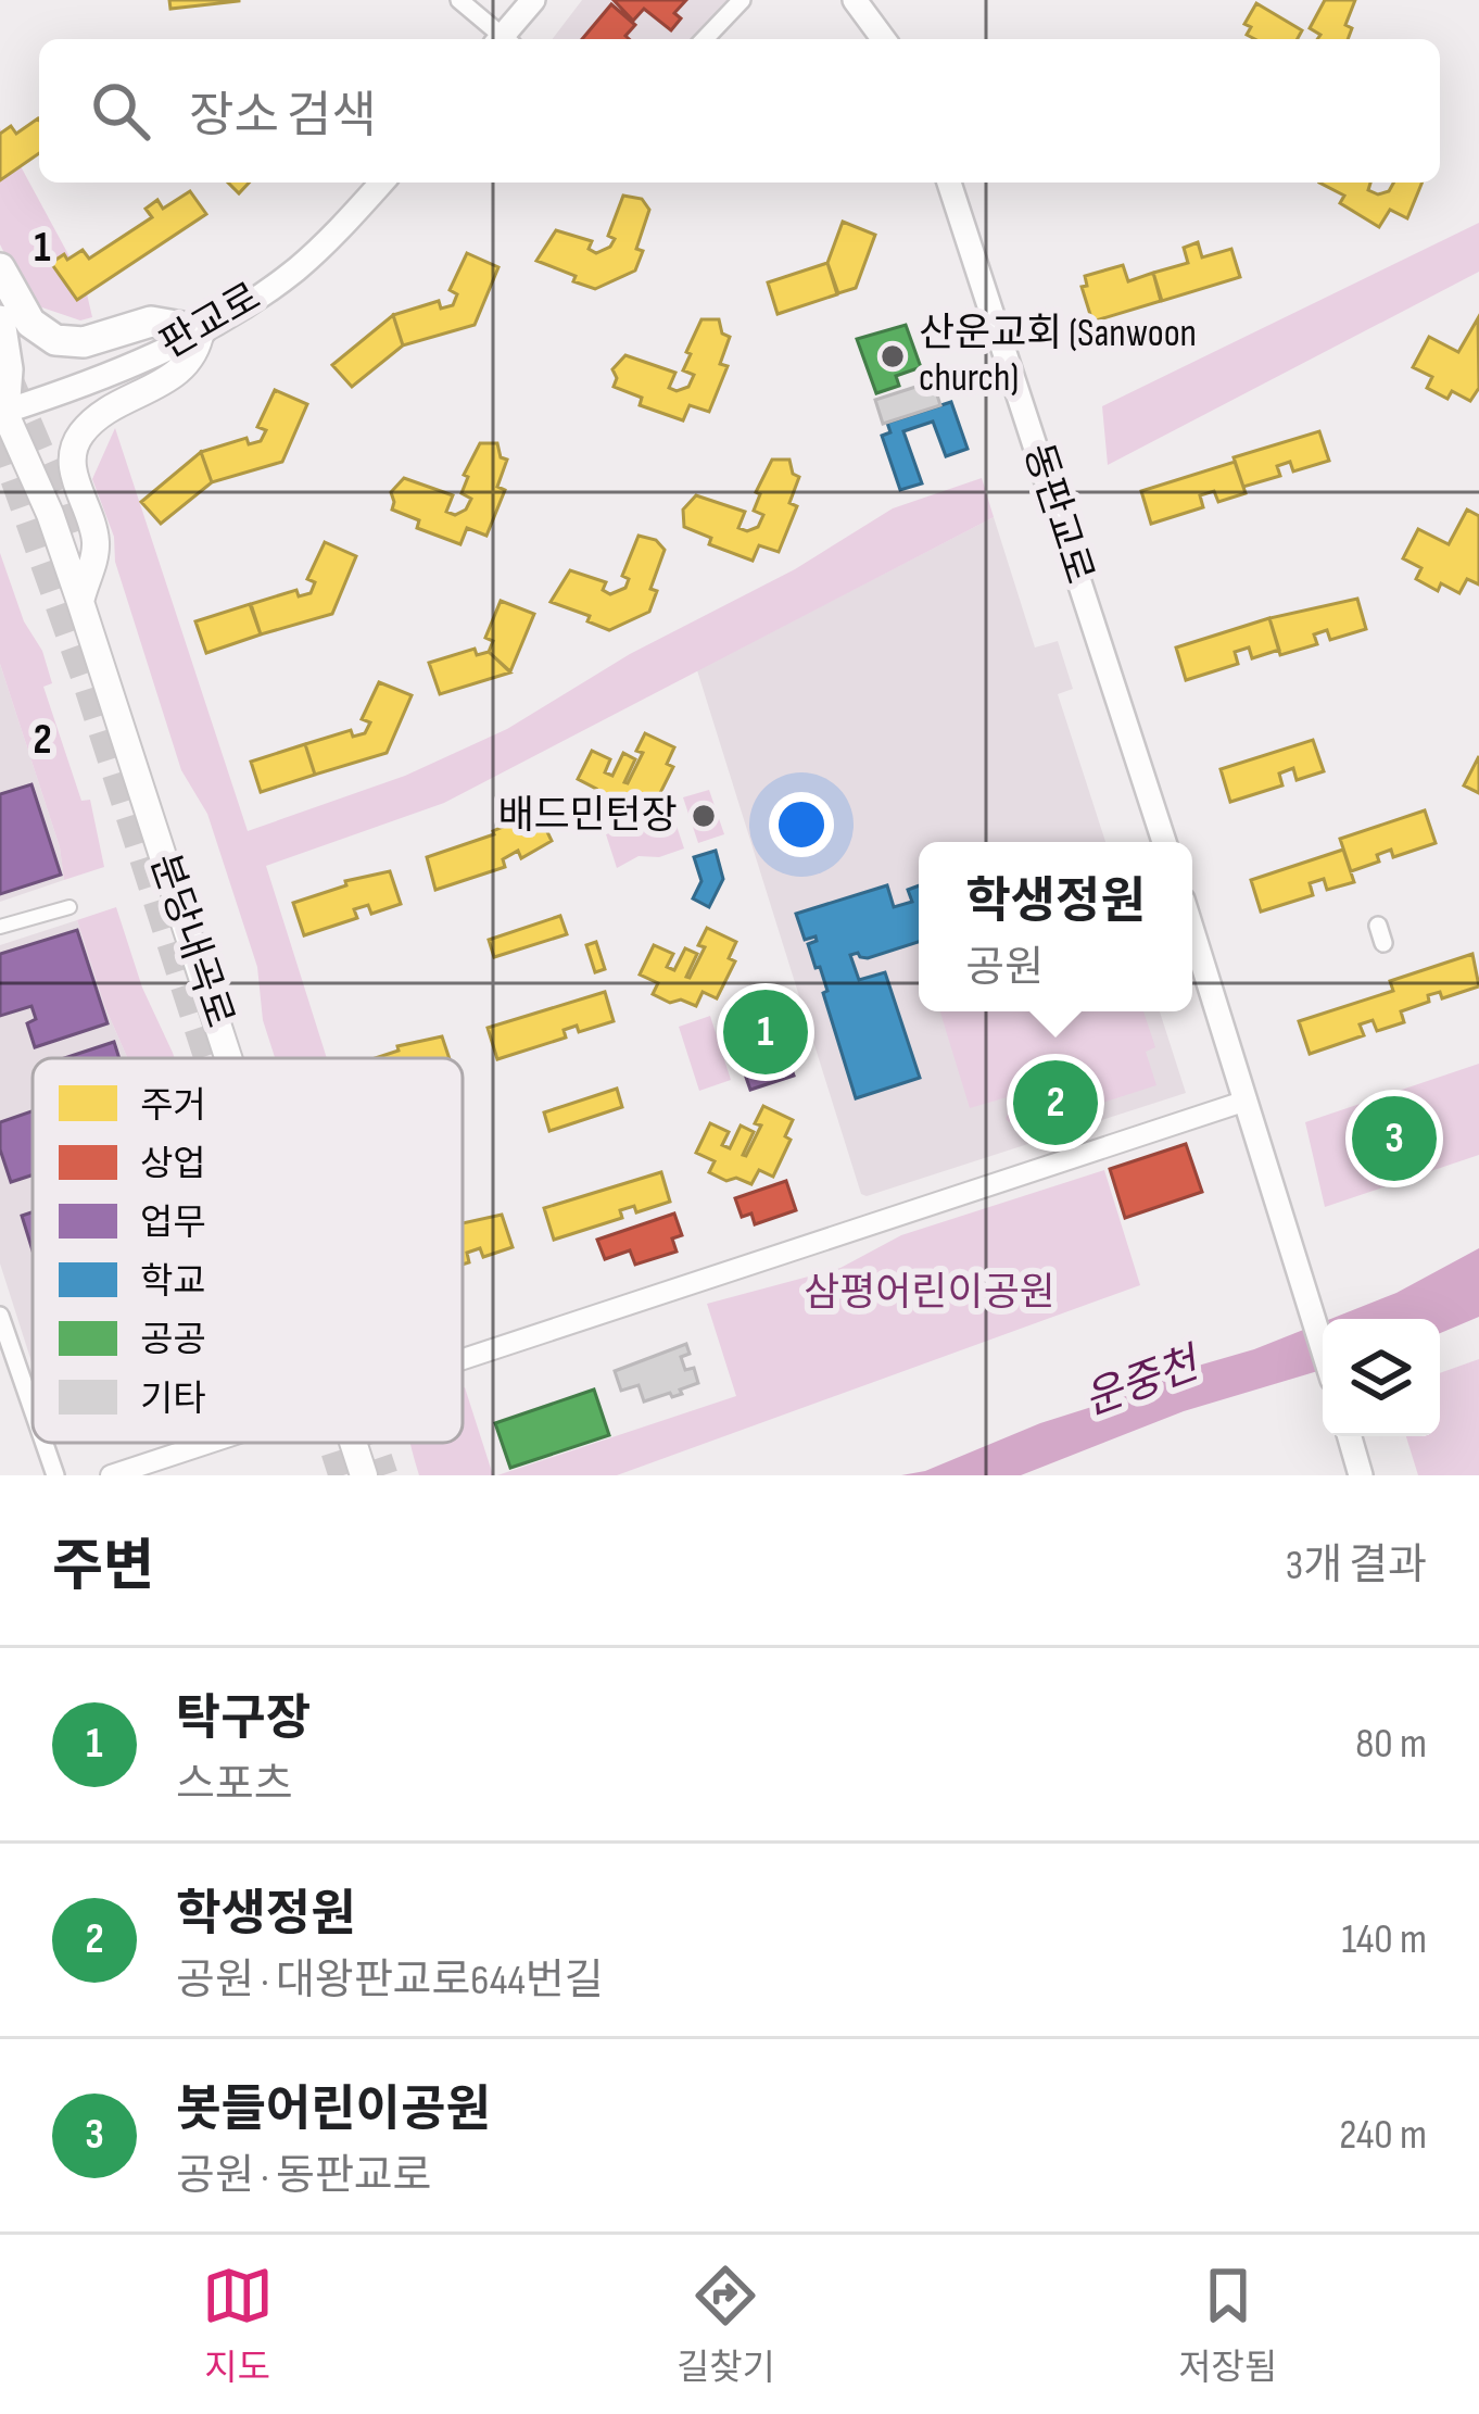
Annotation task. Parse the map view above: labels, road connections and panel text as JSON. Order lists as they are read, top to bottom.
{
  "streets": {
    "main road": ["판교로", "동판교로", "분당내곡로"]
  },
  "crossings": [
    ["판교로", "분당내곡로"]
  ],
  "water": ["운중천"],
  "parks": ["삼평어린이공원"],
  "places": ["산운교회 (Sanwoon church)", "배드민턴장"],
  "legend": [
    "주거",
    "상업",
    "업무",
    "학교",
    "공공",
    "기타"
  ],
  "page": {
    "search": "장소 검색",
    "popup": ["학생정원", "공원"],
    "pins": ["1", "2", "3"],
    "heading": ["주변", "3개 결과"],
    "list": [
      {
        "mark": "1",
        "name": "탁구장",
        "note": "스포츠",
        "value": "80 m"
      },
      {
        "mark": "2",
        "name": "학생정원",
        "note": "공원 · 대왕판교로644번길",
        "value": "140 m"
      },
      {
        "mark": "3",
        "name": "봇들어린이공원",
        "note": "공원 · 동판교로",
        "value": "240 m"
      }
    ],
    "nav": ["지도", "길찾기", "저장됨"]
  },
  "grid": {
    "rows": ["1", "2"]
  }
}
